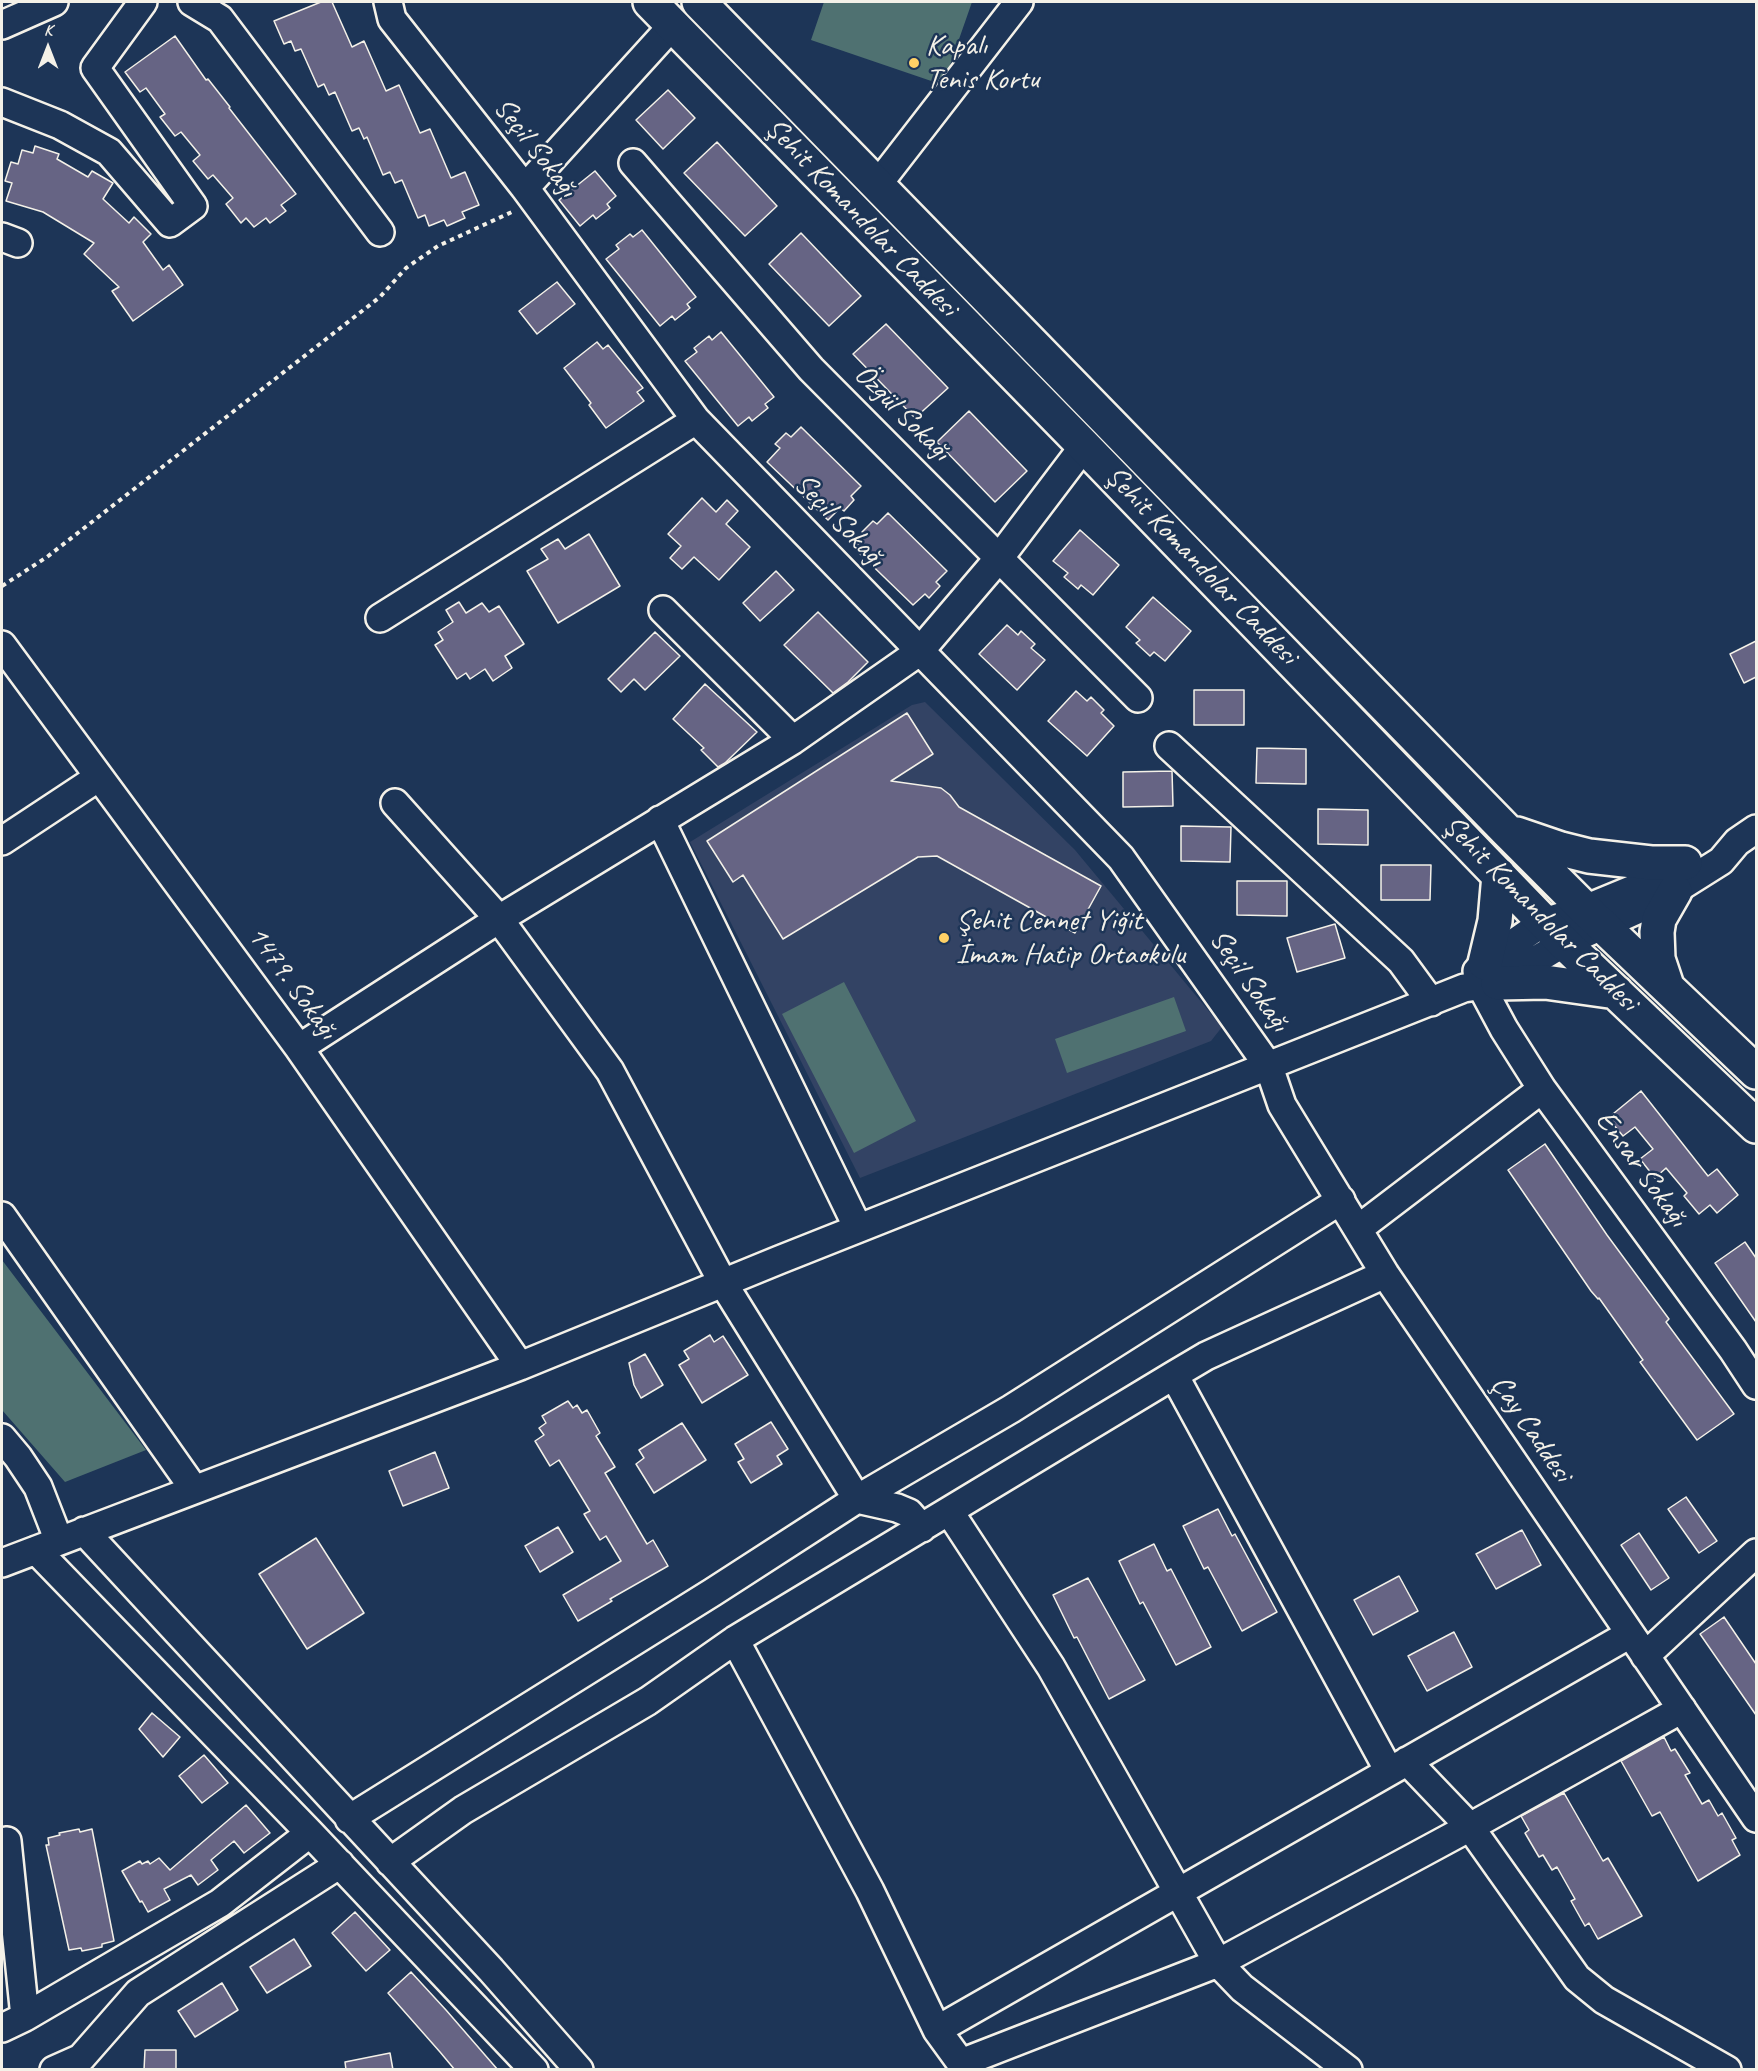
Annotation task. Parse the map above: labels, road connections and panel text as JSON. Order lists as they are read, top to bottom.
{
  "streets": {
    "main road": ["Şehit Komandolar Caddesi"],
    "street": [
      "Seçil Sokağı",
      "Özgül Sokağı",
      "1479. Sokağı",
      "Ensar Sokağı",
      "Çay Caddesi"
    ]
  },
  "crossings": [
    ["Seçil Sokağı", "Çay Caddesi"]
  ],
  "places": ["Kapalı Tenis Kortu", "Şehit Cennet Yiğit İmam Hatip Ortaokulu"],
  "north": "top"
}
